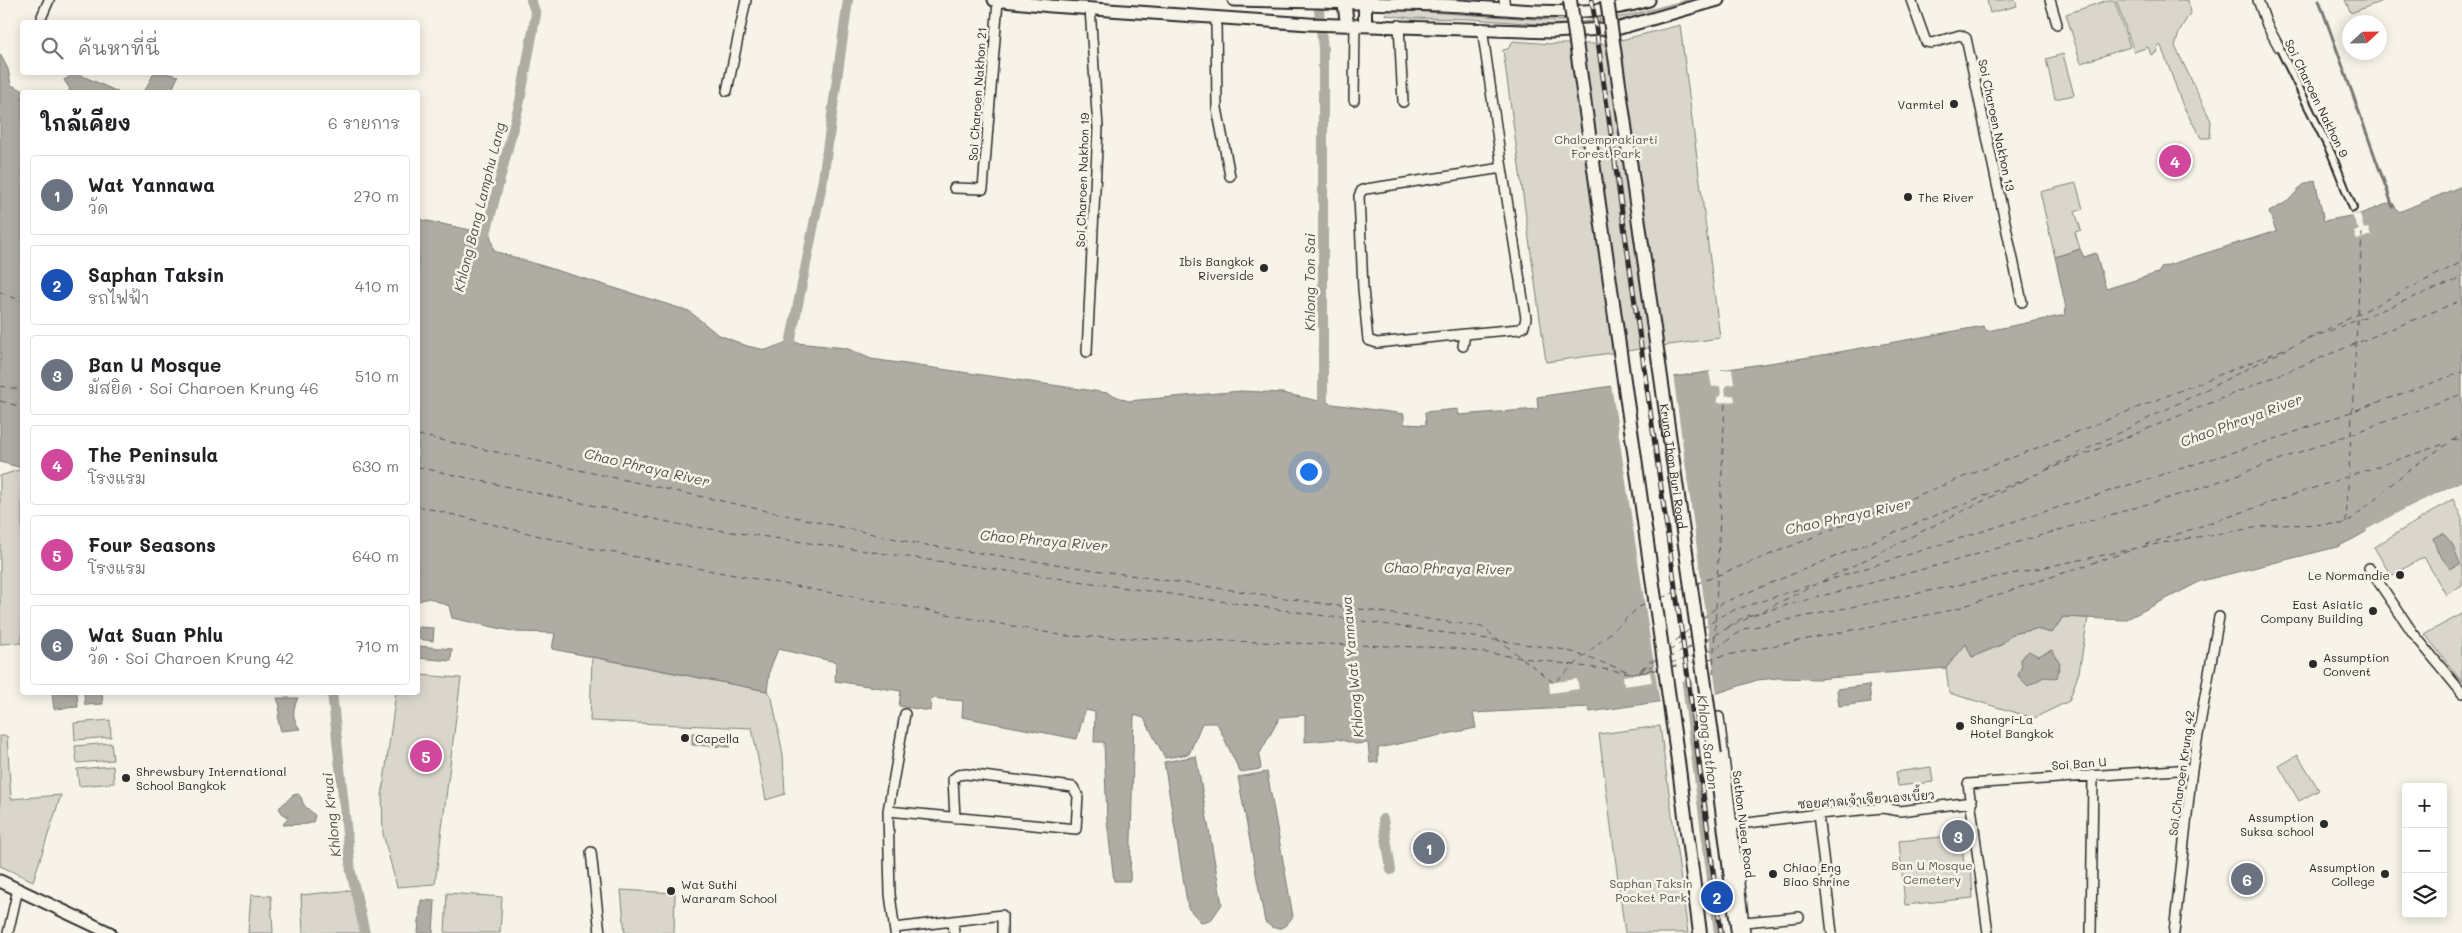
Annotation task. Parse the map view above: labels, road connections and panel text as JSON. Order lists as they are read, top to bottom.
{
  "streets": {
    "main road": ["Krung Thon Buri Road"],
    "street": [
      "Soi Charoen Nakhon 21",
      "Soi Charoen Nakhon 9",
      "Soi Charoen Nakhon 13",
      "Soi Charoen Nakhon 19",
      "Soi Ban U",
      "Soi Charoen Krung 42",
      "ซอยศาลเจ้าเจียวเองเบี้ยว",
      "Sathon Nuea Road"
    ]
  },
  "crossings": [
    ["Krung Thon Buri Road", "Sathon Nuea Road"],
    ["Soi Ban U", "Soi Charoen Krung 42"],
    ["Soi Ban U", "ซอยศาลเจ้าเจียวเองเบี้ยว"],
    ["ซอยศาลเจ้าเจียวเองเบี้ยว", "Sathon Nuea Road"]
  ],
  "water": [
    "Khlong Bang Lamphu Lang",
    "Khlong Ton Sai",
    "Chao Phraya River",
    "Khlong Wat Yannawa",
    "Khlong Sathon",
    "Khlong Kruai"
  ],
  "parks": ["Chaloemprakiarti Forest Park", "Ban U Mosque Cemetery", "Saphan Taksin Pocket Park"],
  "places": [
    "Varmtel",
    "The River",
    "Ibis Bangkok Riverside",
    "Le Normandie",
    "East Asiatic Company Building",
    "Assumption Convent",
    "Shangri-La Hotel Bangkok",
    "Capella",
    "Shrewsbury International School Bangkok",
    "Assumption Suksa school",
    "Chiao Eng Biao Shrine",
    "Assumption College",
    "Wat Suthi Wararam School"
  ],
  "north": "right",
  "page": {
    "search": "ค้นหาที่นี่",
    "heading": ["ใกล้เคียง", "6 รายการ"],
    "pins": [
      "4",
      "5",
      "3",
      "1",
      "6",
      "2"
    ],
    "list": [
      {
        "mark": "1",
        "name": "Wat Yannawa",
        "note": "วัด",
        "value": "270 m"
      },
      {
        "mark": "2",
        "name": "Saphan Taksin",
        "note": "รถไฟฟ้า",
        "value": "410 m"
      },
      {
        "mark": "3",
        "name": "Ban U Mosque",
        "note": "มัสยิด · Soi Charoen Krung 46",
        "value": "510 m"
      },
      {
        "mark": "4",
        "name": "The Peninsula",
        "note": "โรงแรม",
        "value": "630 m"
      },
      {
        "mark": "5",
        "name": "Four Seasons",
        "note": "โรงแรม",
        "value": "640 m"
      },
      {
        "mark": "6",
        "name": "Wat Suan Phlu",
        "note": "วัด · Soi Charoen Krung 42",
        "value": "710 m"
      }
    ],
    "map_buttons": ["+", "−"]
  }
}
